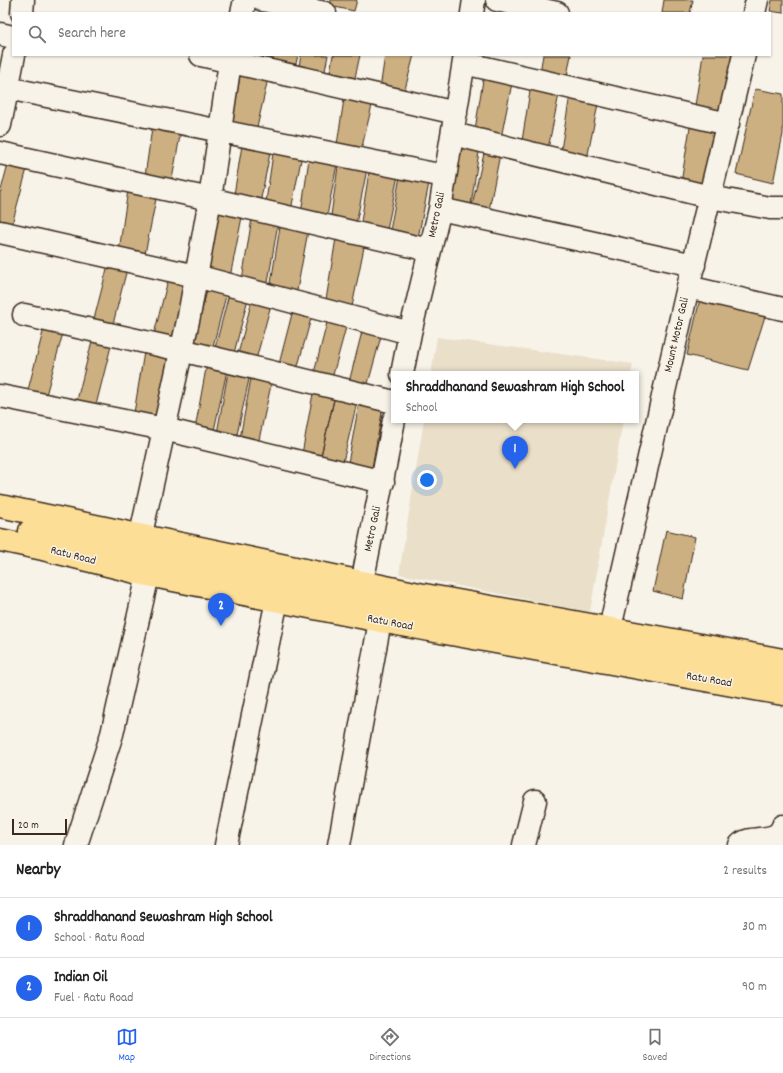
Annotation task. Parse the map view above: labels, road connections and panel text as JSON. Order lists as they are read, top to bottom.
{
  "streets": {
    "main road": ["Ratu Road"],
    "street": ["Metro Gali", "Mount Motor Gali"]
  },
  "scale_bar": "20 m",
  "page": {
    "search": "Search here",
    "popup": ["Shraddhanand Sewashram High School", "School"],
    "pins": ["1", "2"],
    "scale": "20 m",
    "heading": ["Nearby", "2 results"],
    "list": [
      {
        "mark": "1",
        "name": "Shraddhanand Sewashram High School",
        "note": "School · Ratu Road",
        "value": "30 m"
      },
      {
        "mark": "2",
        "name": "Indian Oil",
        "note": "Fuel · Ratu Road",
        "value": "90 m"
      }
    ],
    "nav": ["Map", "Directions", "Saved"]
  }
}
